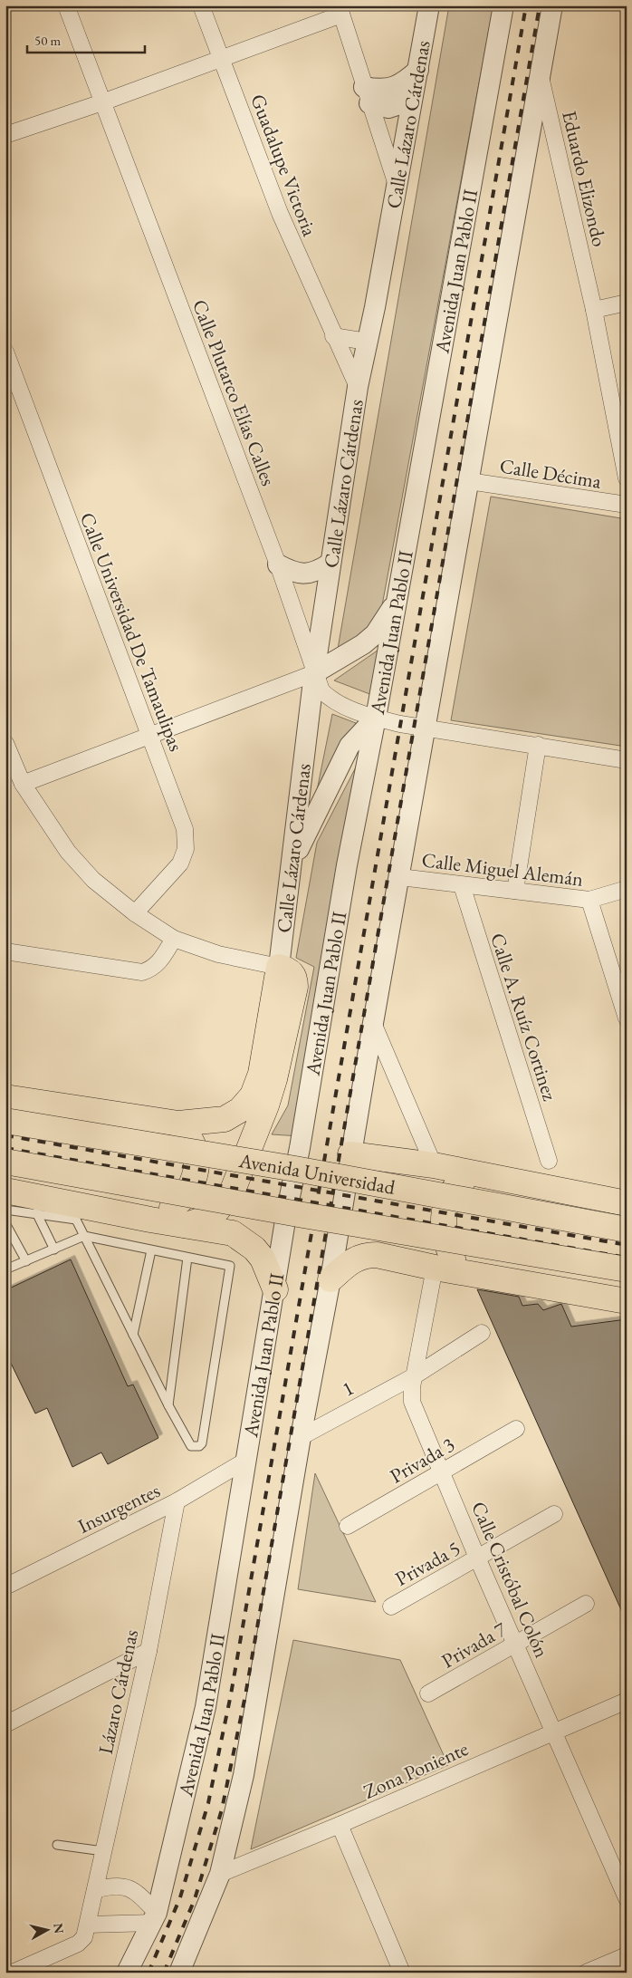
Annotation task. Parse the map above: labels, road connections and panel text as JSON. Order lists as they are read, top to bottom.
{
  "streets": {
    "highway": ["Avenida Universidad"],
    "street": [
      "Calle Lázaro Cárdenas",
      "Guadalupe Victoria",
      "Eduardo Elizondo",
      "Avenida Juan Pablo II",
      "Calle Plutarco Elías Calles",
      "Calle Décima",
      "Calle Universidad De Tamaulipas",
      "Calle Miguel Alemán",
      "Calle A. Ruíz Cortinez",
      "1",
      "Privada 3",
      "Insurgentes",
      "Privada 5",
      "Calle Cristóbal Colón",
      "Privada 7",
      "Lázaro Cárdenas",
      "Zona Poniente"
    ]
  },
  "crossings": [
    ["Calle Lázaro Cárdenas", "Guadalupe Victoria"],
    ["Calle Lázaro Cárdenas", "Calle Plutarco Elías Calles"],
    ["Avenida Juan Pablo II", "Calle Plutarco Elías Calles"],
    ["Avenida Juan Pablo II", "Insurgentes"],
    ["Calle Miguel Alemán", "Calle A. Ruíz Cortinez"],
    ["1", "Calle Cristóbal Colón"],
    ["Privada 3", "Calle Cristóbal Colón"],
    ["Insurgentes", "Lázaro Cárdenas"],
    ["Privada 5", "Calle Cristóbal Colón"],
    ["Calle Cristóbal Colón", "Privada 7"],
    ["Calle Cristóbal Colón", "Zona Poniente"]
  ],
  "scale_bar": "50 m",
  "north": "right"
}
